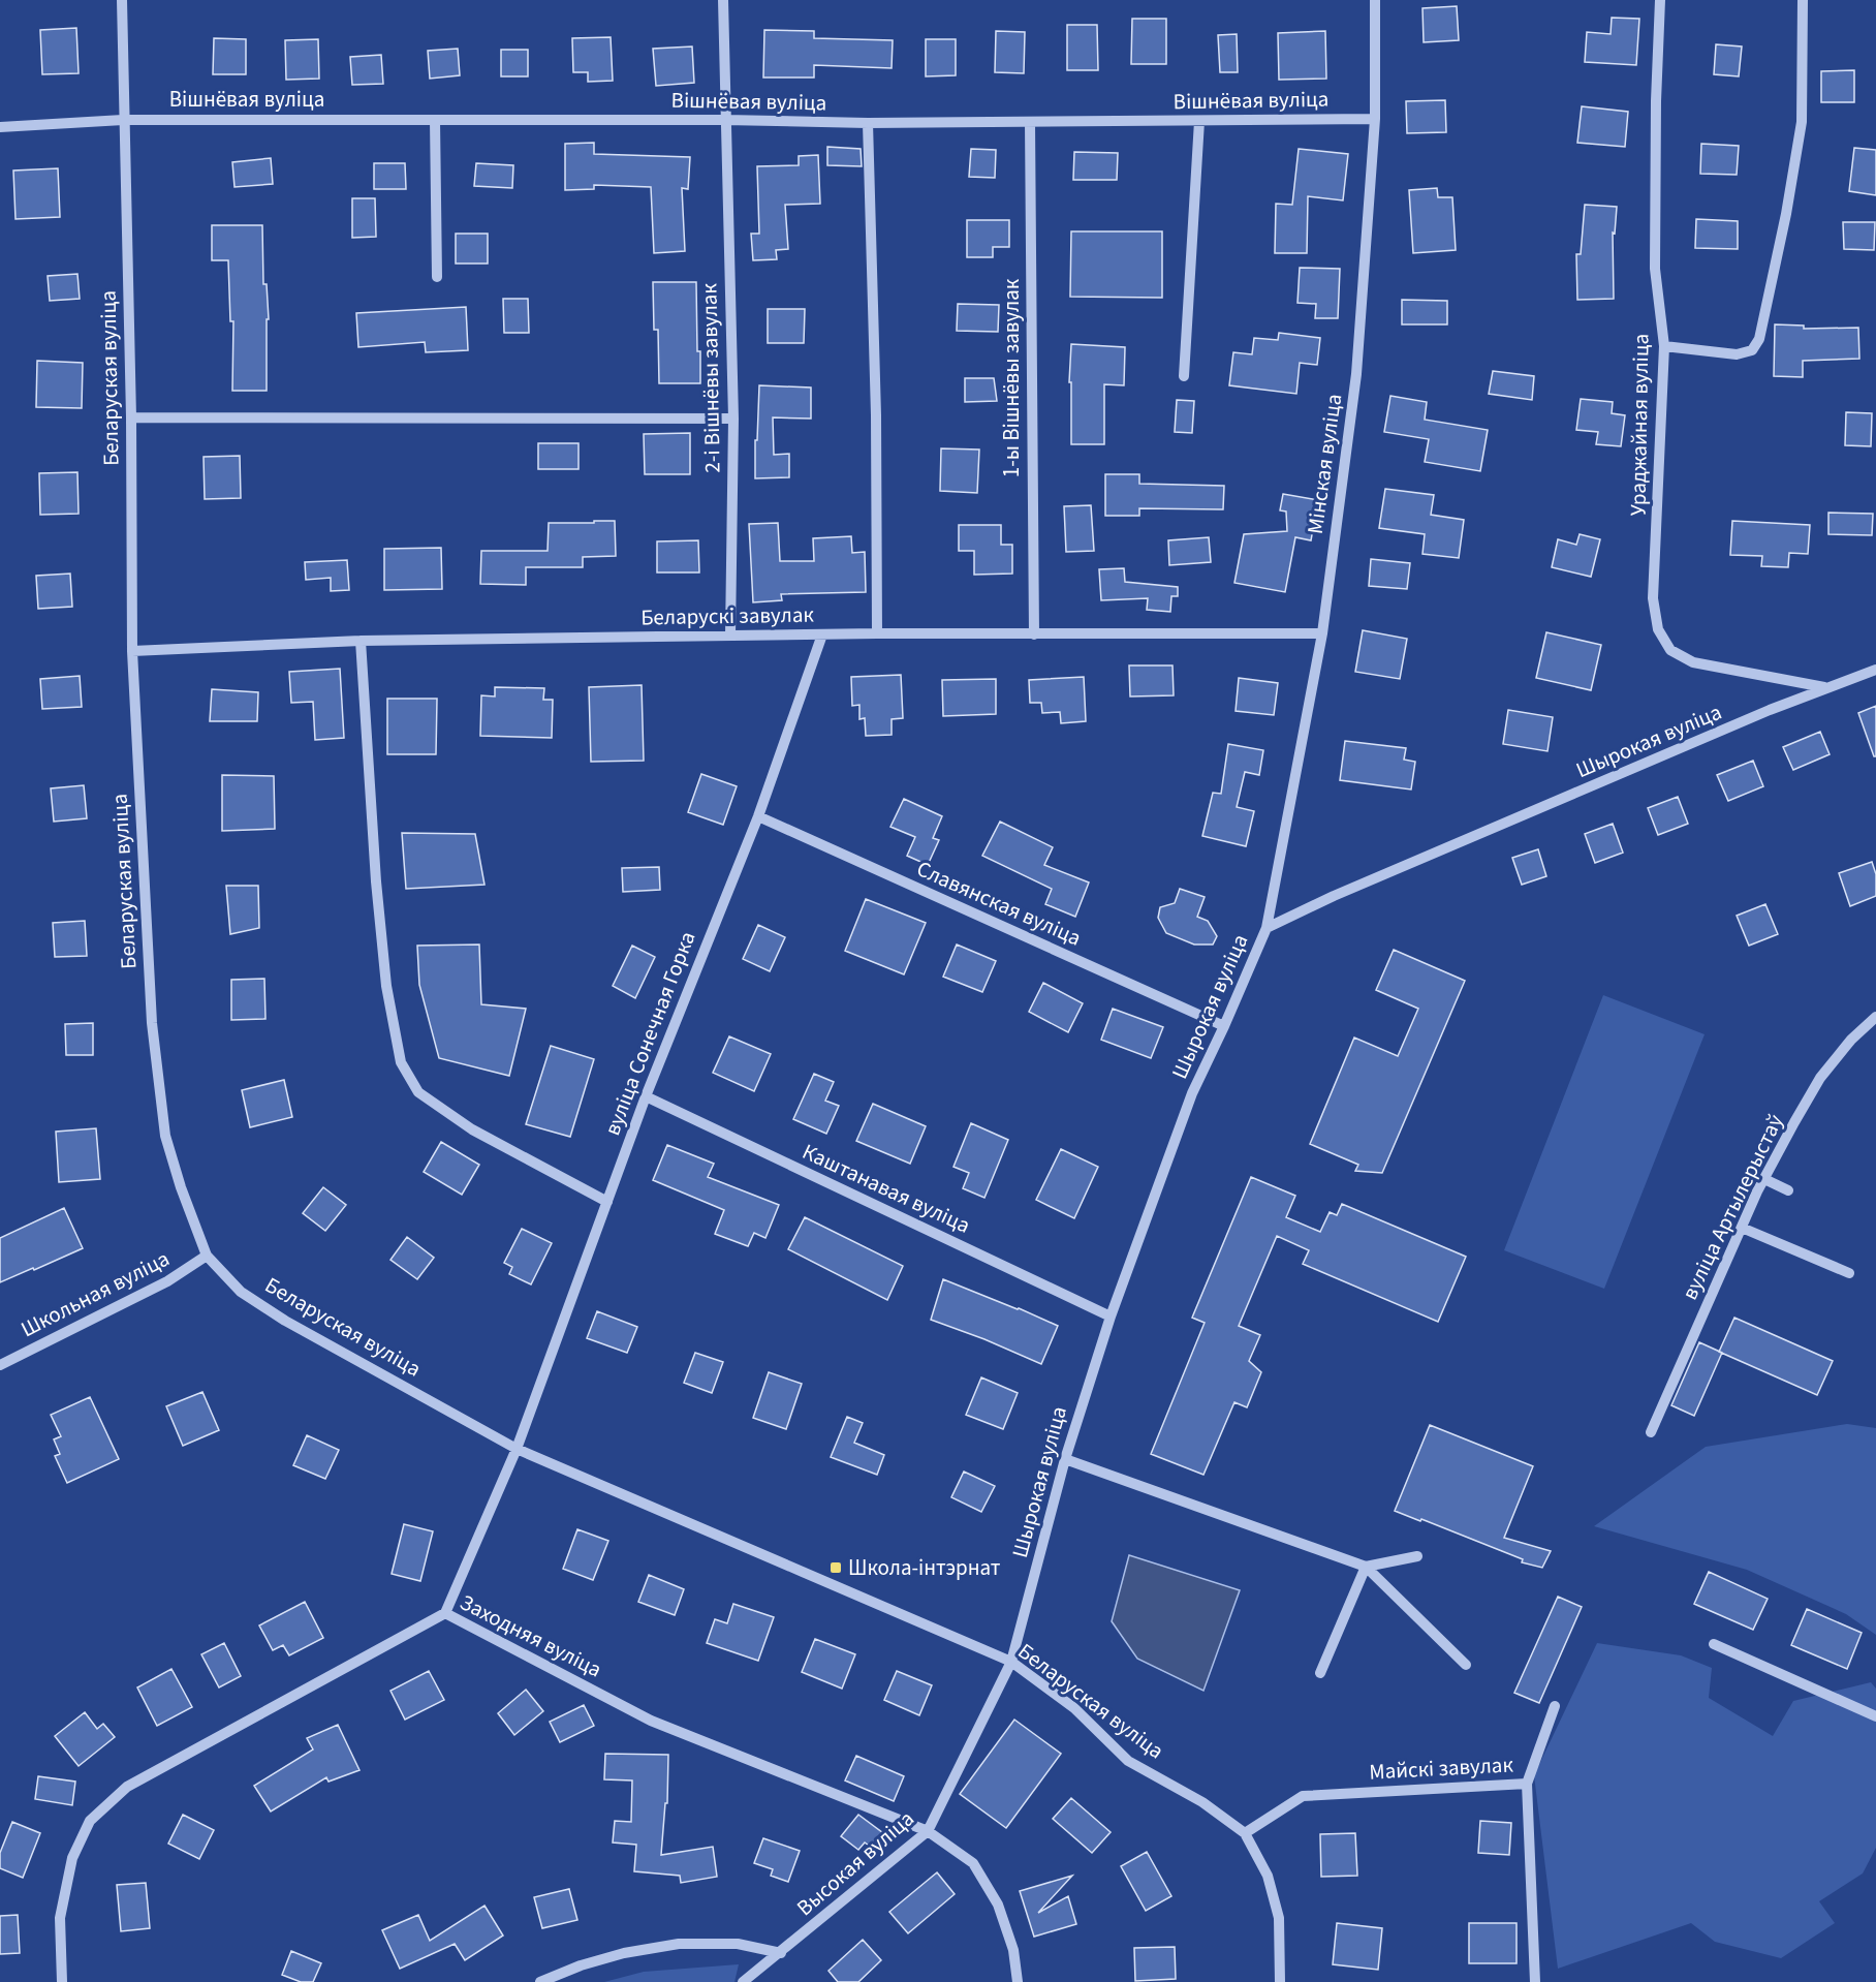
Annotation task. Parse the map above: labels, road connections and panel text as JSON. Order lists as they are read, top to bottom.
{
  "streets": {
    "street": [
      "Вішнёвая вуліца",
      "Беларуская вуліца",
      "2-і Вішнёвы завулак",
      "1-ы Вішнёвы завулак",
      "Ураджайная вуліца",
      "Мінская вуліца",
      "Беларускі завулак",
      "Шырокая вуліца",
      "Славянская вуліца",
      "вуліца Сонечная Горка",
      "Каштанавая вуліца",
      "вуліца Артылерыстаў",
      "Школьная вуліца",
      "Заходняя вуліца",
      "Майскі завулак",
      "Высокая вуліца"
    ]
  },
  "crossings": [
    ["Вішнёвая вуліца", "Беларуская вуліца"],
    ["Вішнёвая вуліца", "2-і Вішнёвы завулак"],
    ["Вішнёвая вуліца", "1-ы Вішнёвы завулак"],
    ["Вішнёвая вуліца", "Мінская вуліца"],
    ["Беларуская вуліца", "Беларускі завулак"],
    ["Беларуская вуліца", "Шырокая вуліца"],
    ["Беларуская вуліца", "вуліца Сонечная Горка"],
    ["Беларуская вуліца", "Школьная вуліца"],
    ["Беларуская вуліца", "Майскі завулак"],
    ["Беларуская вуліца", "Высокая вуліца"],
    ["2-і Вішнёвы завулак", "Беларускі завулак"],
    ["1-ы Вішнёвы завулак", "Беларускі завулак"],
    ["Ураджайная вуліца", "Шырокая вуліца"],
    ["Мінская вуліца", "Беларускі завулак"],
    ["Мінская вуліца", "Шырокая вуліца"],
    ["Беларускі завулак", "вуліца Сонечная Горка"],
    ["Шырокая вуліца", "Славянская вуліца"],
    ["Шырокая вуліца", "Каштанавая вуліца"],
    ["Шырокая вуліца", "Высокая вуліца"],
    ["Славянская вуліца", "вуліца Сонечная Горка"],
    ["вуліца Сонечная Горка", "Каштанавая вуліца"],
    ["вуліца Сонечная Горка", "Заходняя вуліца"],
    ["Заходняя вуліца", "Высокая вуліца"]
  ],
  "places": {
    "transit": ["Школа-інтэрнат"]
  }
}
